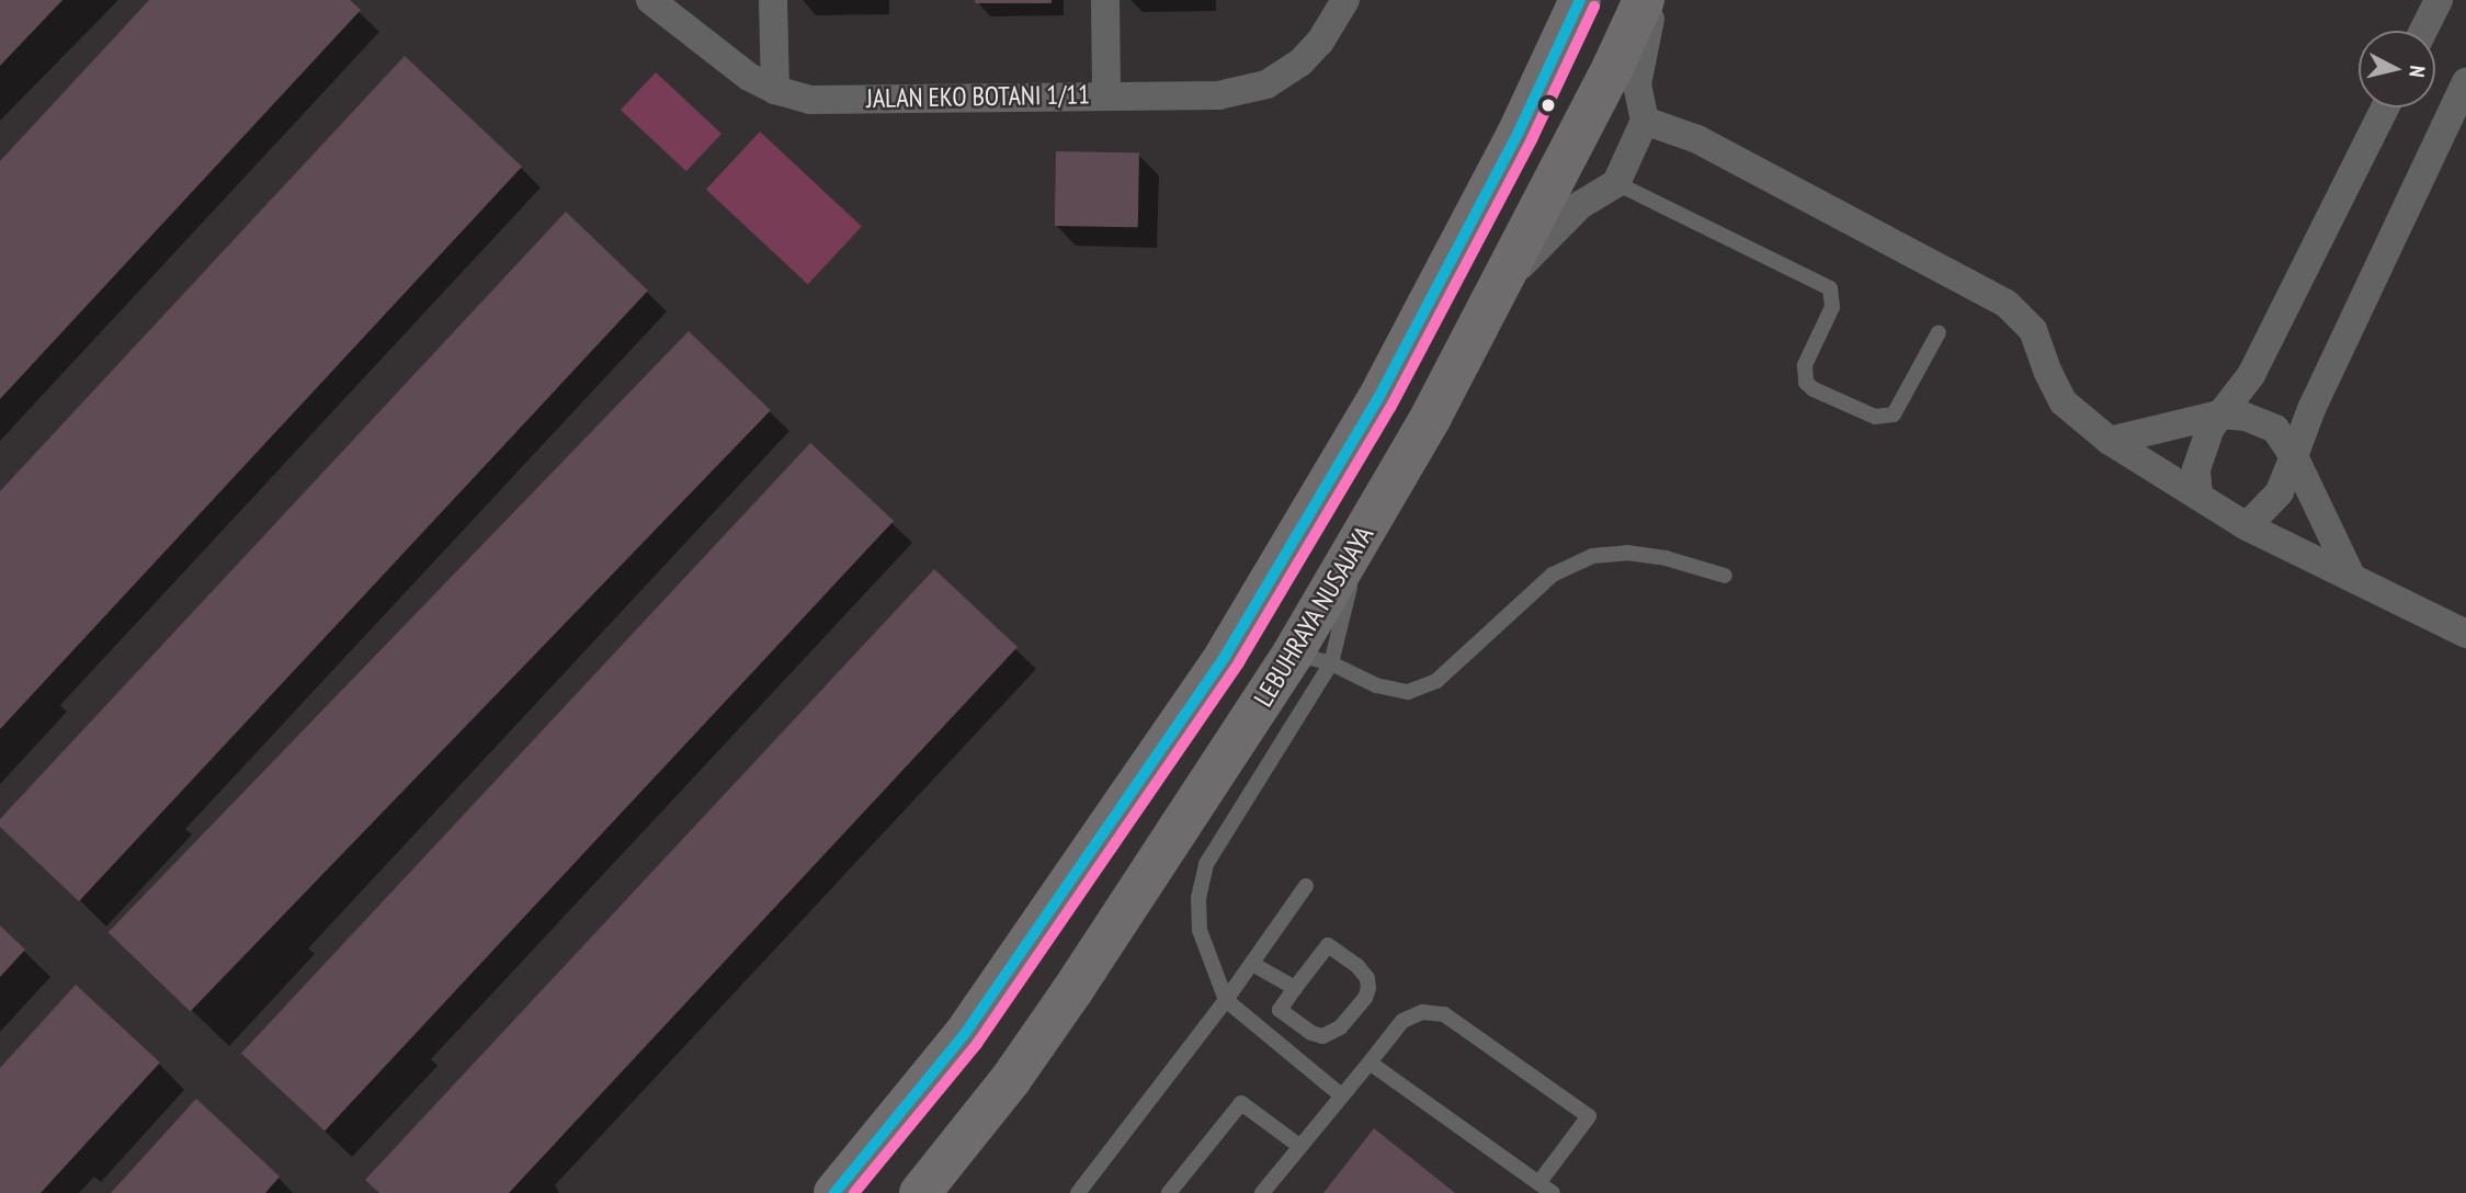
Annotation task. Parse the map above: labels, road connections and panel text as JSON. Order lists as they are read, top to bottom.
{
  "streets": {
    "main road": ["LEBUHRAYA NUSAJAYA"],
    "street": ["JALAN EKO BOTANI 1/11"]
  },
  "north": "right"
}
